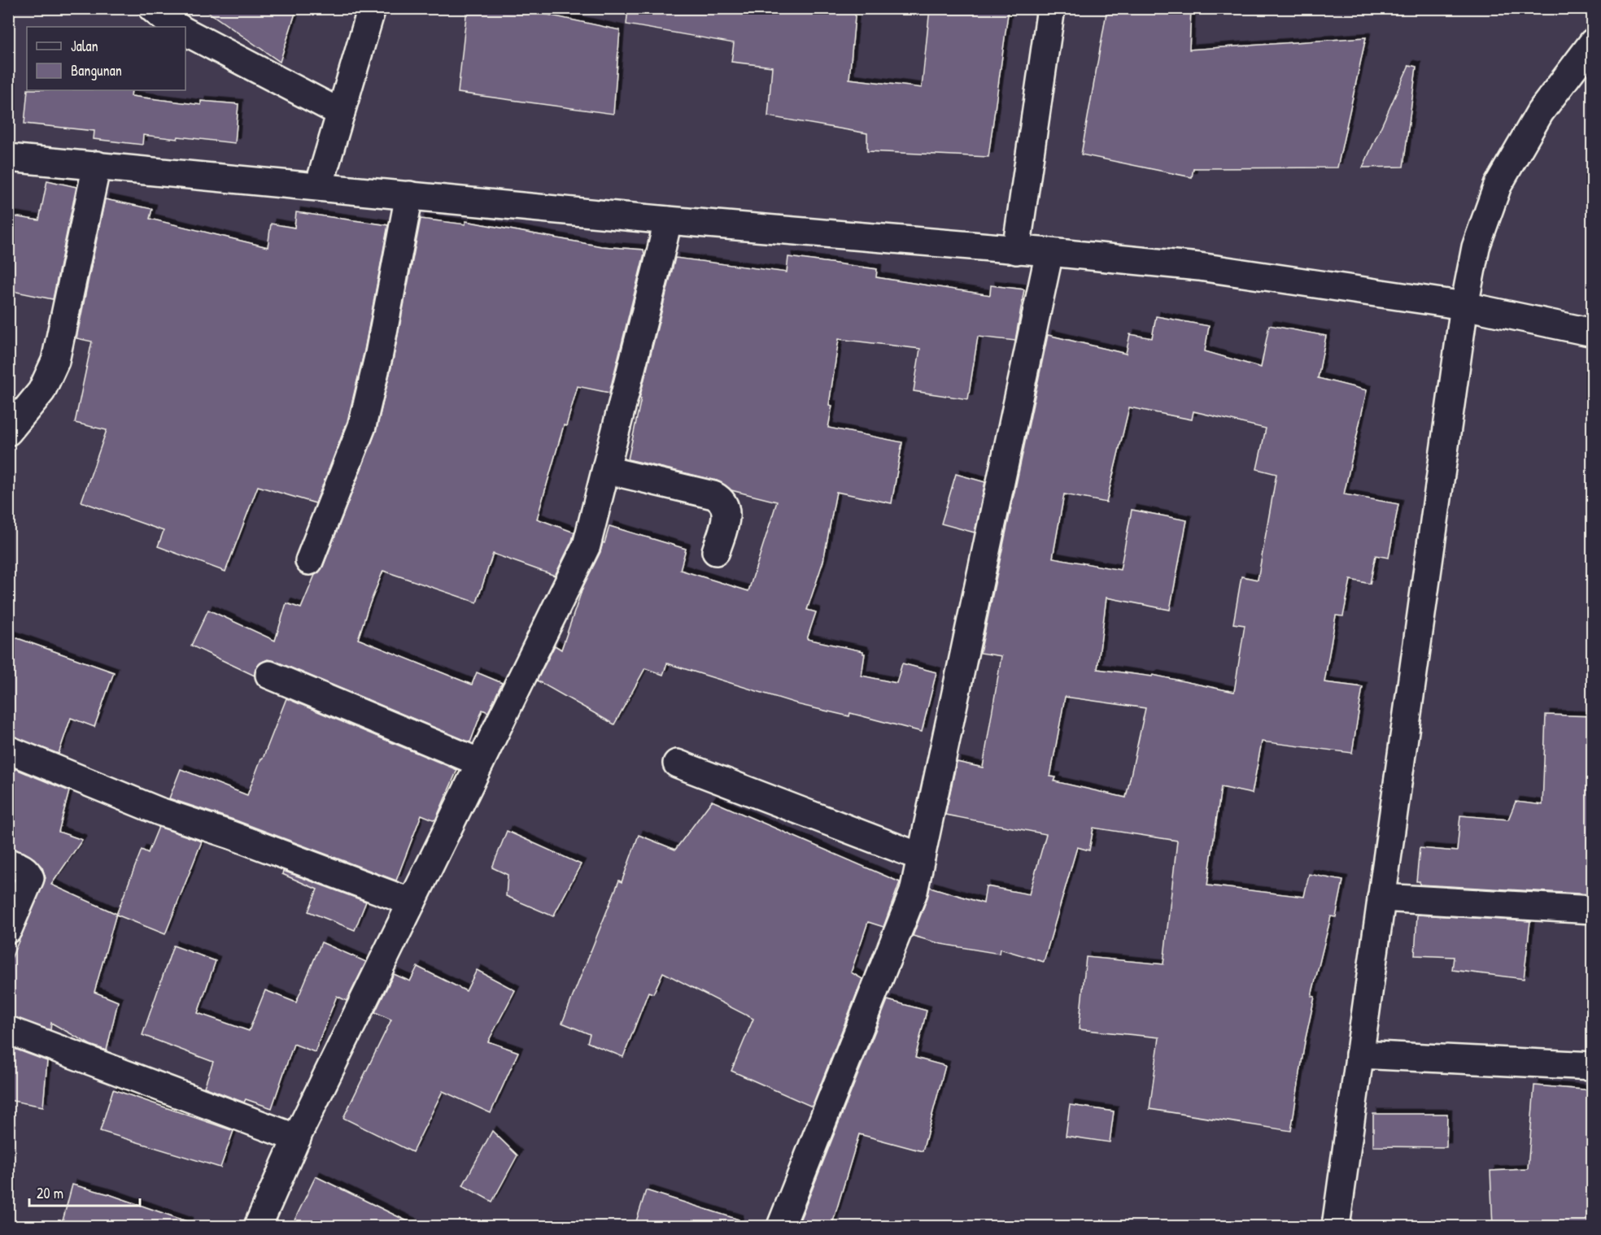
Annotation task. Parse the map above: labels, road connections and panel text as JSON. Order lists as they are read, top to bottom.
{
  "legend": ["Jalan", "Bangunan"],
  "scale_bar": "20 m"
}
